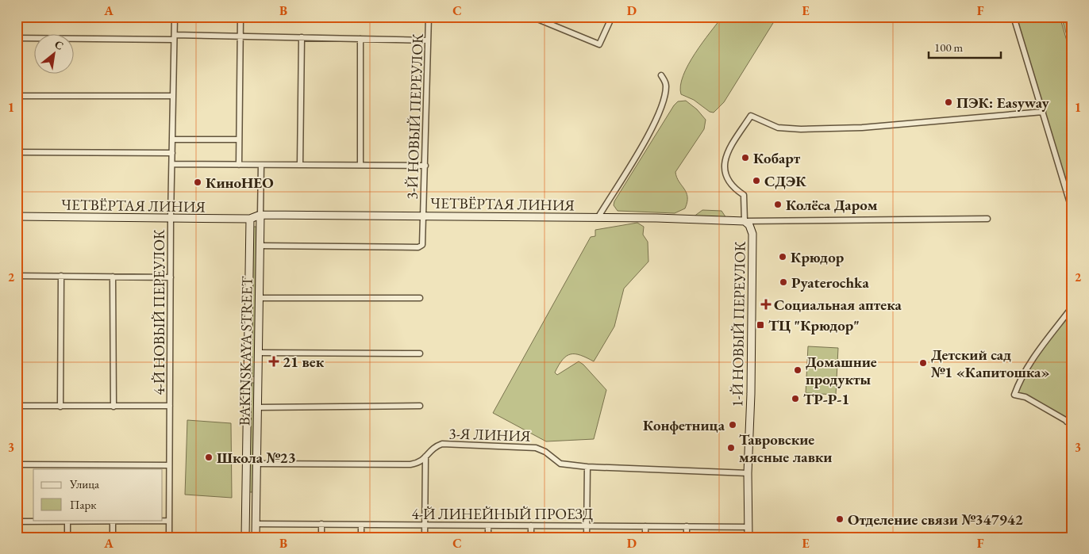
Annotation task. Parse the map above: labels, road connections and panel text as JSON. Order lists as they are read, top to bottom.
{
  "streets": {
    "street": [
      "3-Й НОВЫЙ ПЕРЕУЛОК",
      "ЧЕТВЁРТАЯ ЛИНИЯ",
      "4-Й НОВЫЙ ПЕРЕУЛОК",
      "1-Й НОВЫЙ ПЕРЕУЛОК",
      "BAKINSKAYA STREET",
      "3-Я ЛИНИЯ",
      "4-Й ЛИНЕЙНЫЙ ПРОЕЗД"
    ]
  },
  "crossings": [
    ["3-Й НОВЫЙ ПЕРЕУЛОК", "ЧЕТВЁРТАЯ ЛИНИЯ"],
    ["3-Й НОВЫЙ ПЕРЕУЛОК", "BAKINSKAYA STREET"],
    ["ЧЕТВЁРТАЯ ЛИНИЯ", "4-Й НОВЫЙ ПЕРЕУЛОК"],
    ["ЧЕТВЁРТАЯ ЛИНИЯ", "1-Й НОВЫЙ ПЕРЕУЛОК"],
    ["ЧЕТВЁРТАЯ ЛИНИЯ", "BAKINSKAYA STREET"],
    ["1-Й НОВЫЙ ПЕРЕУЛОК", "3-Я ЛИНИЯ"],
    ["1-Й НОВЫЙ ПЕРЕУЛОК", "4-Й ЛИНЕЙНЫЙ ПРОЕЗД"],
    ["BAKINSKAYA STREET", "3-Я ЛИНИЯ"],
    ["BAKINSKAYA STREET", "4-Й ЛИНЕЙНЫЙ ПРОЕЗД"]
  ],
  "places": {
    "other": [
      "ПЭК: Easyway",
      "Кобарт",
      "СДЭК",
      "КиноНЕО",
      "Колёса Даром",
      "Крюдор",
      "Pyaterochka",
      "Детский сад №1 «Капитошка»",
      "Домашние продукты",
      "ТР-Р-1",
      "Конфетница",
      "Тавровские мясные лавки",
      "Школа №23",
      "Отделение связи №347942"
    ],
    "health": ["Социальная аптека", "21 век"],
    "transit": ["ТЦ \"Крюдор\""]
  },
  "legend": ["Улица", "Парк"],
  "scale_bar": "100 m",
  "north": "top right",
  "grid": {
    "columns": [
      "A",
      "B",
      "C",
      "D",
      "E",
      "F"
    ],
    "rows": ["1", "2", "3"]
  }
}
